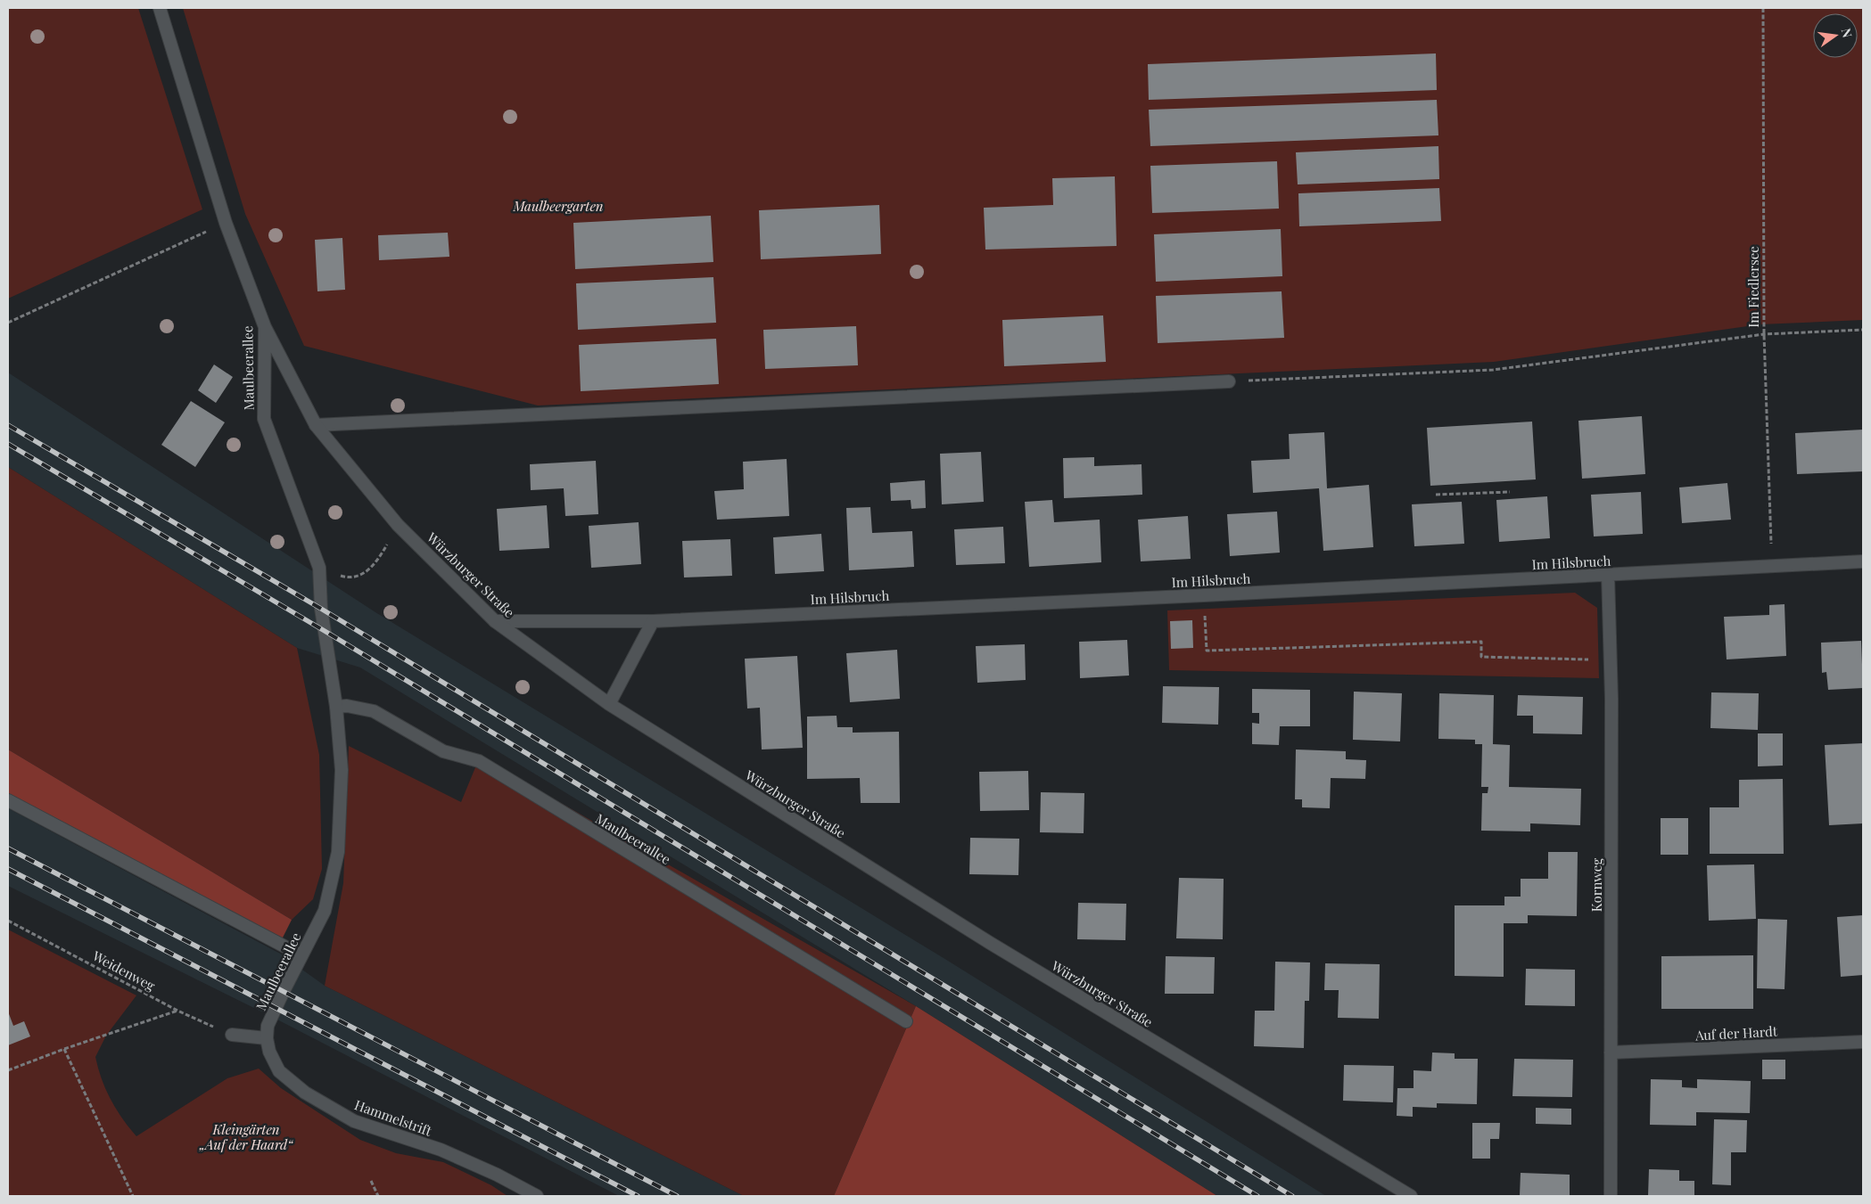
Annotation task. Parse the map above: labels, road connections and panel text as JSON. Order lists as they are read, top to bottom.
{
  "streets": {
    "street": [
      "Maulbeerallee",
      "Im Hilsbruch",
      "Würzburger Straße",
      "Kornweg",
      "Auf der Hardt",
      "Hammelstrift"
    ],
    "path": ["Im Fiedlersee", "Weidenweg"]
  },
  "crossings": [
    ["Im Fiedlersee", "Im Hilsbruch"],
    ["Maulbeerallee", "Würzburger Straße"],
    ["Maulbeerallee", "Hammelstrift"],
    ["Im Hilsbruch", "Würzburger Straße"],
    ["Im Hilsbruch", "Kornweg"],
    ["Kornweg", "Auf der Hardt"]
  ],
  "parks": ["Maulbeergarten", "Kleingärten „Auf der Haard“"],
  "north": "right"
}
